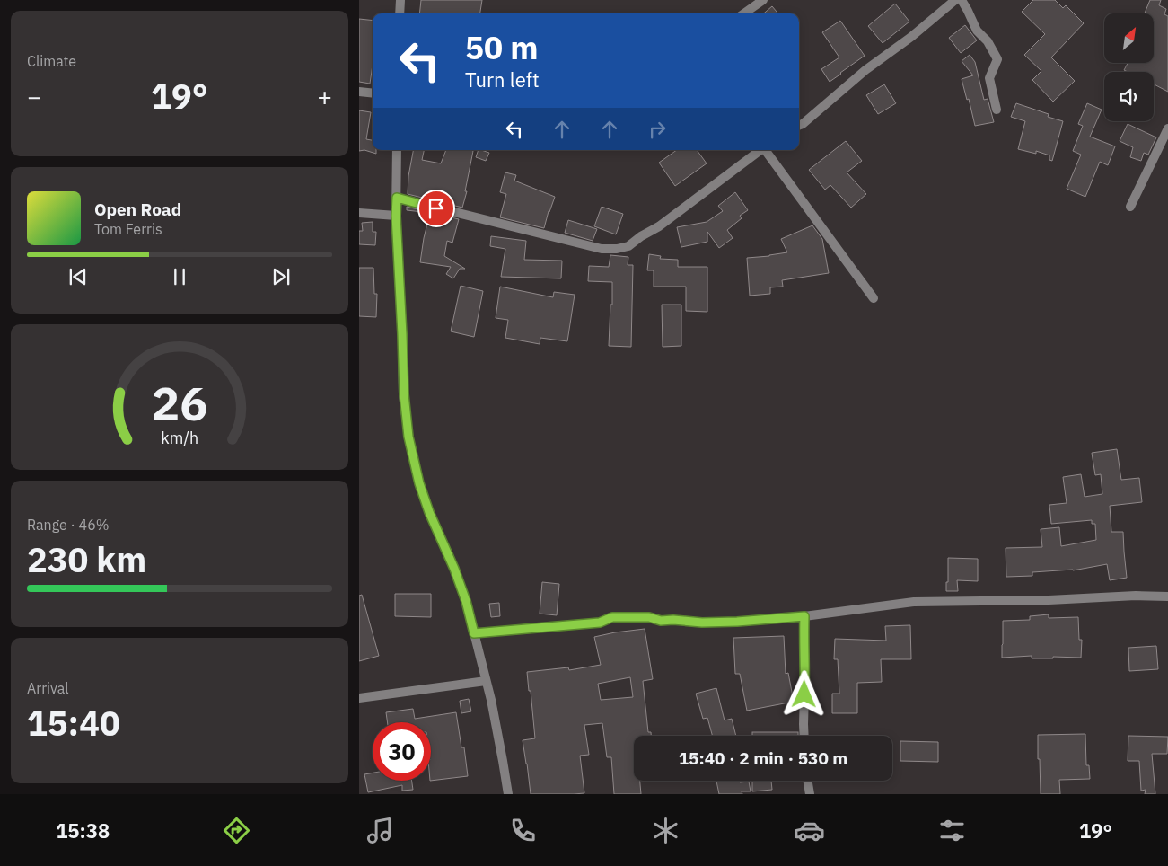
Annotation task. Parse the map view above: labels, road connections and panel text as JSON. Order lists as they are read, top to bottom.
{
  "north": "top right",
  "page": {
    "tile": [
      "Climate",
      ["Range · 46%", "230 km"],
      ["Arrival", "15:40"]
    ],
    "turn": ["50 m", "Turn left"],
    "heat": ["−", "19°", "+"],
    "song": ["Open Road", "Tom Ferris"],
    "limit": "30",
    "trip": "15:40 · 2 min · 530 m",
    "tabs": ["15:38", "19°"],
    "gauge": ["26", "km/h"]
  }
}
